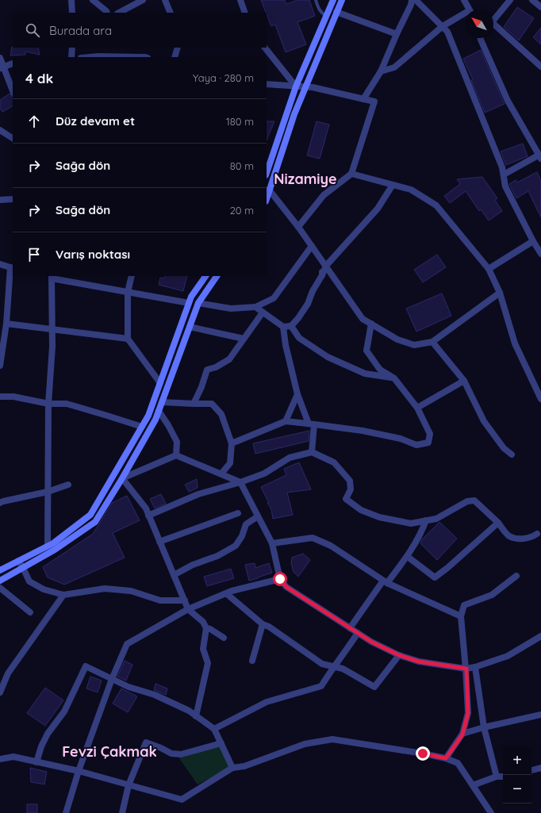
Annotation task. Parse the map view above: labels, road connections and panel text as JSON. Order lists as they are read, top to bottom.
{
  "districts": ["Nizamiye", "Fevzi Çakmak"],
  "north": "top left",
  "page": {
    "search": "Burada ara",
    "heading": ["4 dk", "Yaya · 280 m"],
    "list": [
      ["Düz devam et", "180 m"],
      ["Sağa dön", "80 m"],
      ["Sağa dön", "20 m"],
      "Varış noktası"
    ],
    "map_buttons": ["+", "−"]
  }
}
